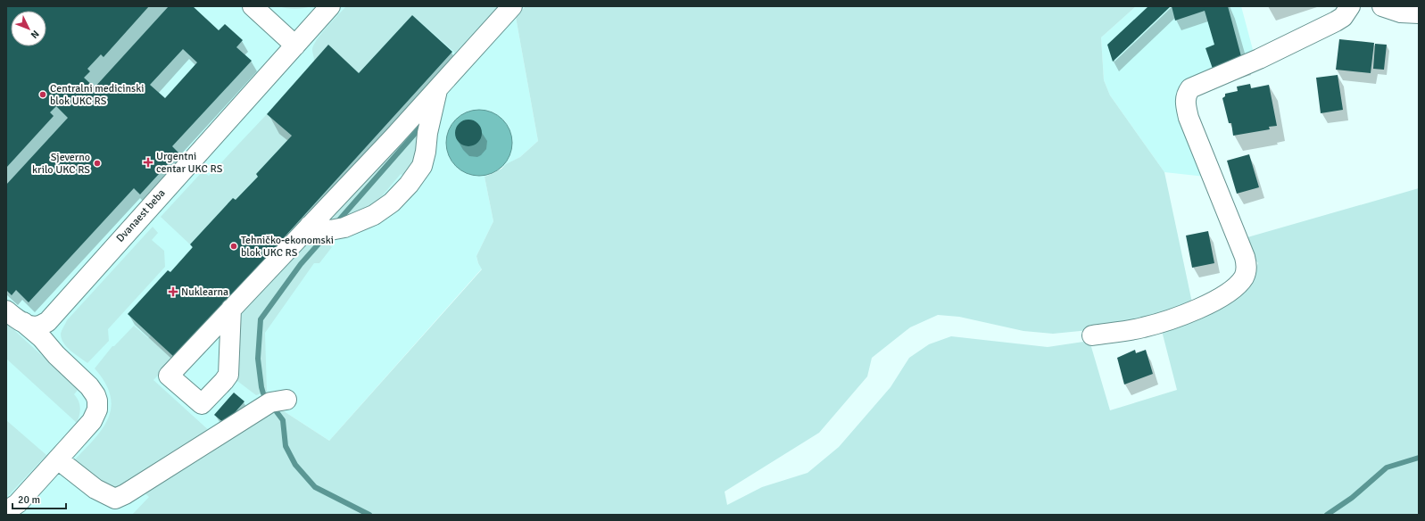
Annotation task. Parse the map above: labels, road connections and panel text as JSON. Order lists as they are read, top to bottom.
{
  "streets": {
    "street": ["Dvanaest beba"]
  },
  "places": {
    "other": ["Centralni medicinski blok UKC RS", "Sjeverno krilo UKC RS", "Tehničko-ekonomski blok UKC RS"],
    "health": ["Urgentni centar UKC RS", "Nuklearna"]
  },
  "scale_bar": "20 m",
  "north": "bottom right"
}
